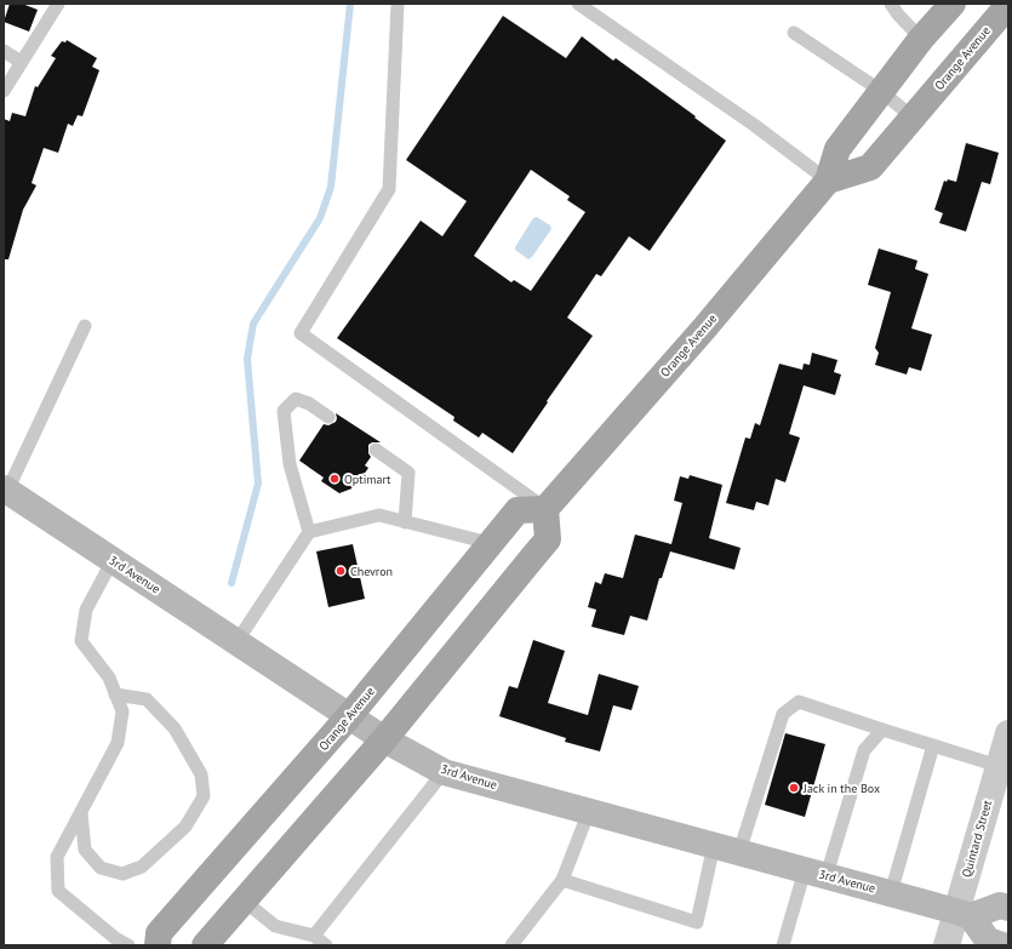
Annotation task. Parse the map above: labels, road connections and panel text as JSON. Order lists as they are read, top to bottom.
{
  "streets": {
    "main road": ["Orange Avenue", "3rd Avenue"],
    "street": ["Quintard Street"]
  },
  "crossings": [
    ["Orange Avenue", "3rd Avenue"],
    ["3rd Avenue", "Quintard Street"]
  ],
  "places": ["Optimart", "Chevron", "Jack in the Box"]
}
